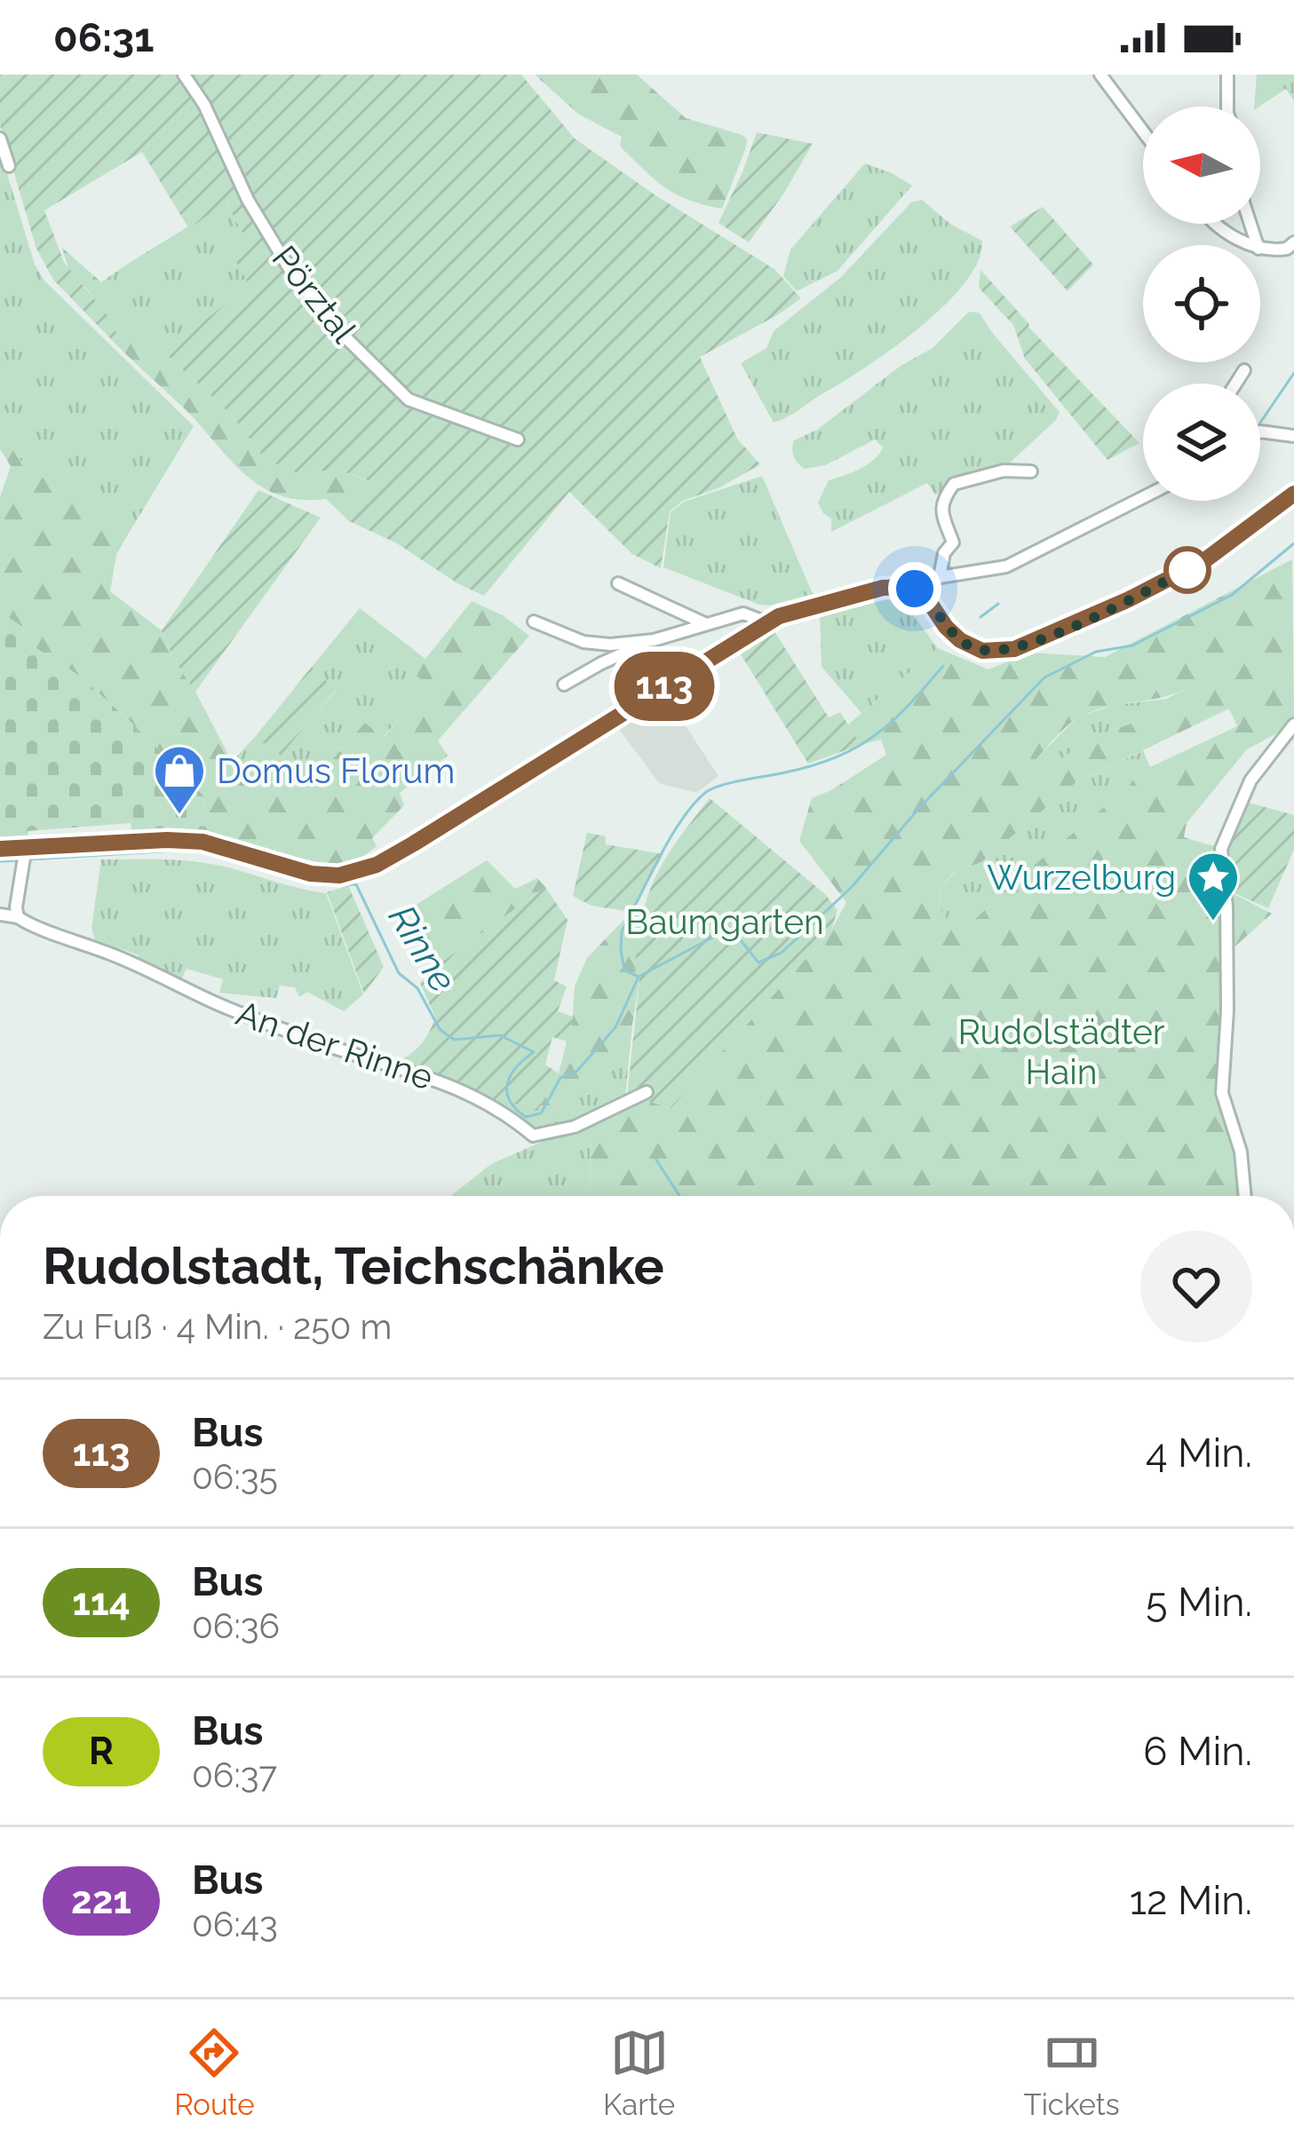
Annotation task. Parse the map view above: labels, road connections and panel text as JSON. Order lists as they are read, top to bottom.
{
  "streets": {
    "street": ["Pörztal", "An der Rinne"]
  },
  "water": ["Rinne"],
  "parks": ["Baumgarten", "Rudolstädter Hain"],
  "places": {
    "shop": ["Domus Florum"],
    "place": ["Wurzelburg"]
  },
  "lines": ["bus line 113"],
  "north": "left",
  "page": {
    "status": "06:31",
    "on_map": "113",
    "heading": ["Rudolstadt, Teichschänke", "Zu Fuß · 4 Min. · 250 m"],
    "list": [
      {
        "mark": "113",
        "name": "Bus",
        "note": "06:35",
        "value": "4 Min."
      },
      {
        "mark": "114",
        "name": "Bus",
        "note": "06:36",
        "value": "5 Min."
      },
      {
        "mark": "R",
        "name": "Bus",
        "note": "06:37",
        "value": "6 Min."
      },
      {
        "mark": "221",
        "name": "Bus",
        "note": "06:43",
        "value": "12 Min."
      }
    ],
    "tabs": ["Route", "Karte", "Tickets"]
  }
}
